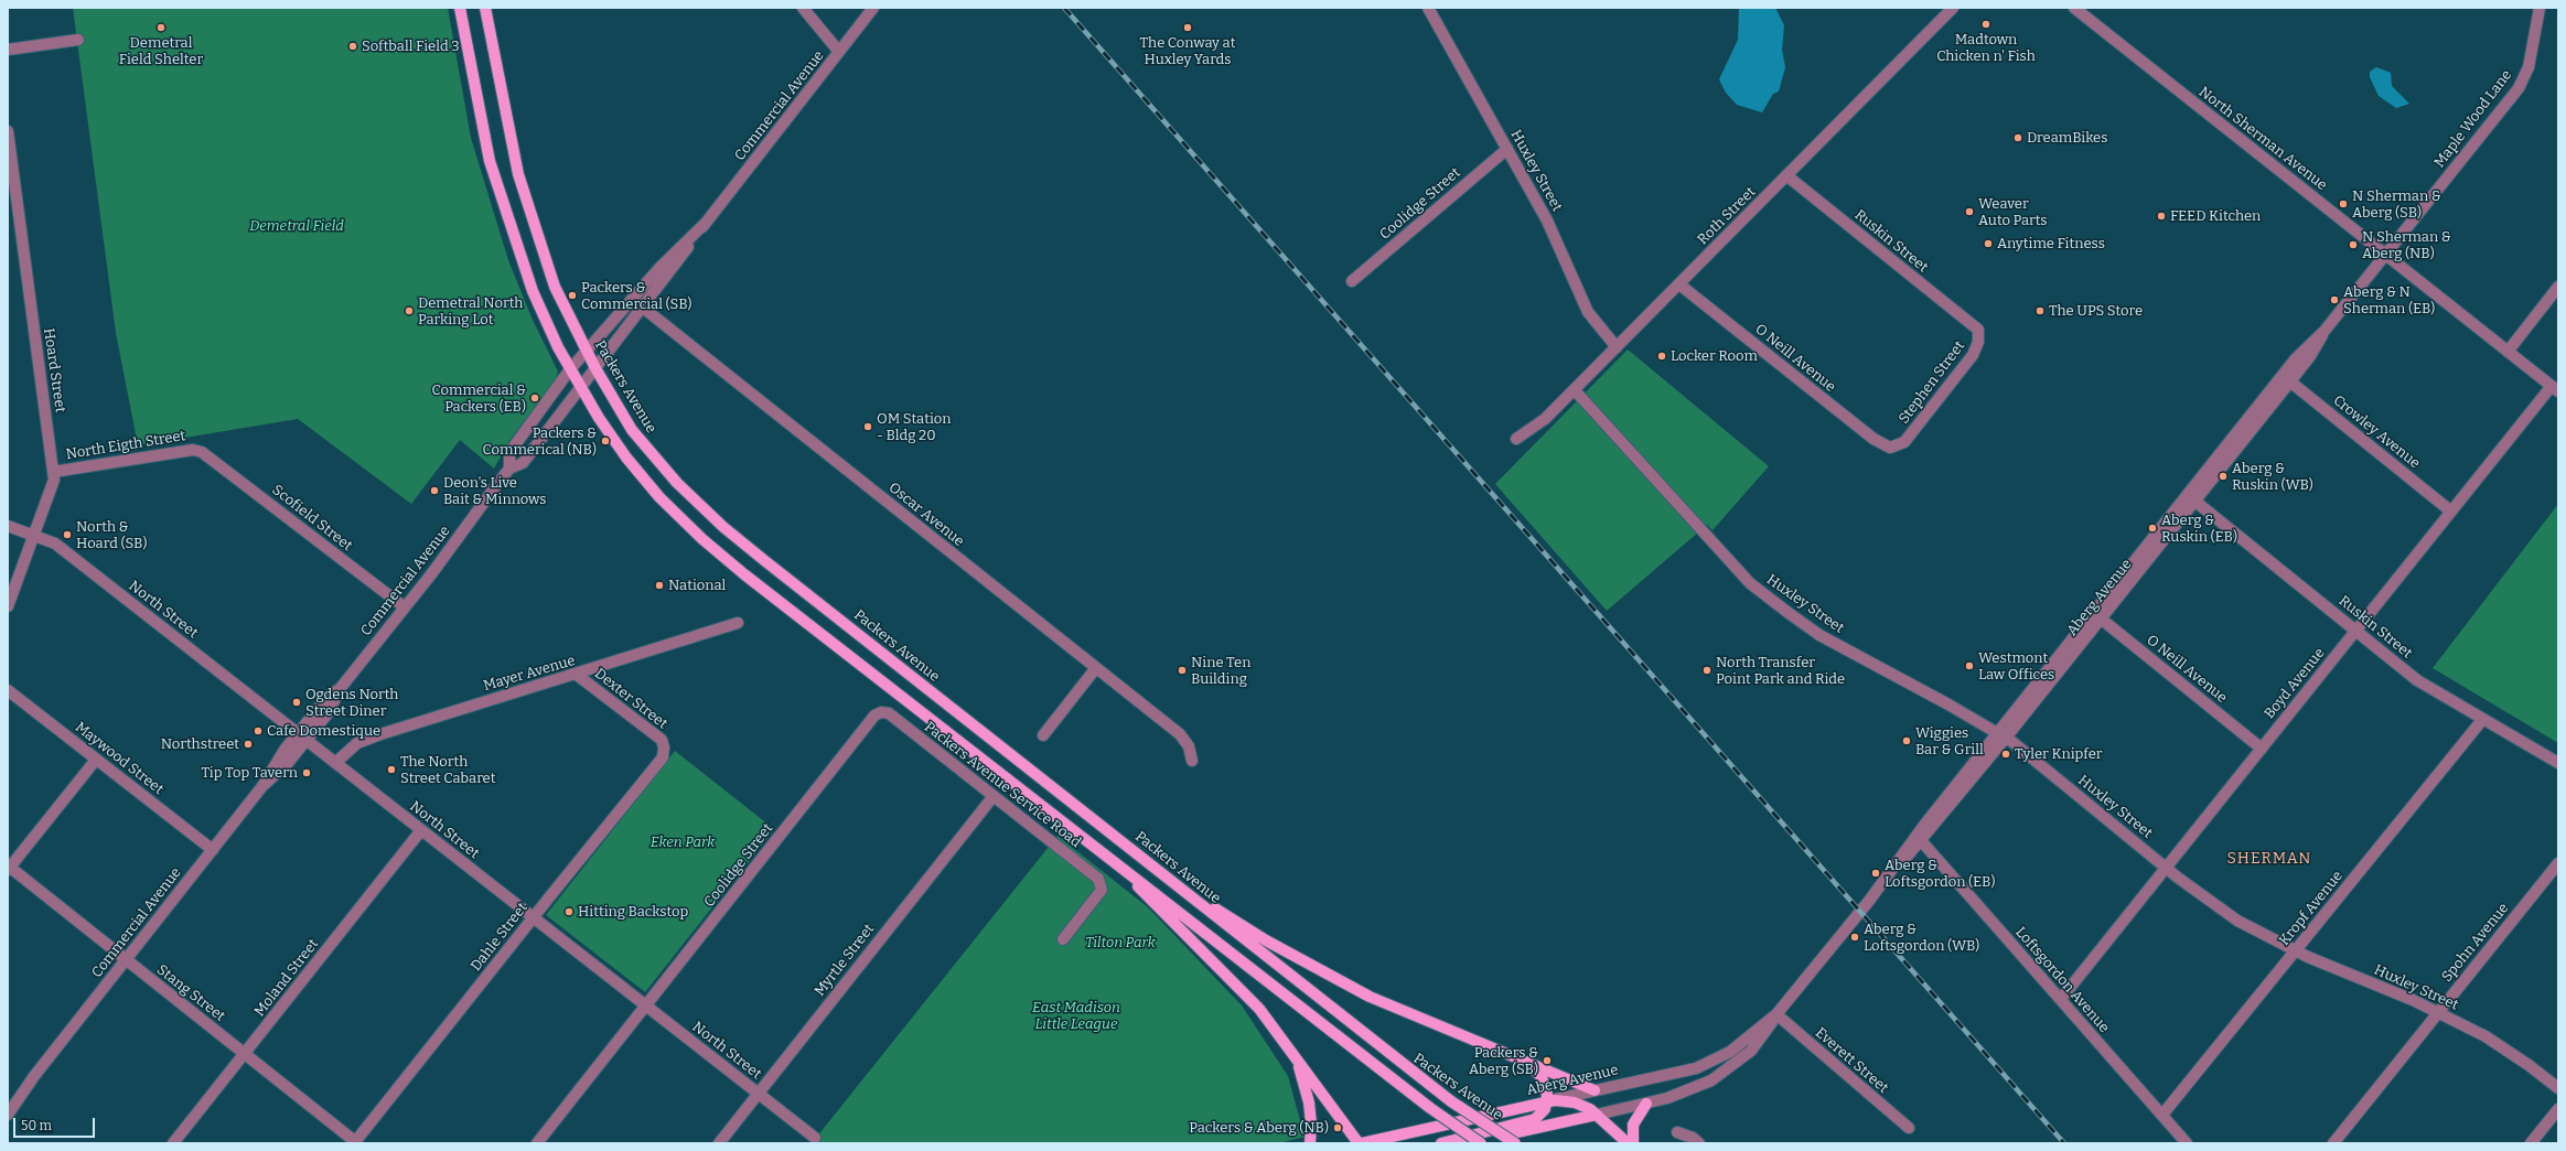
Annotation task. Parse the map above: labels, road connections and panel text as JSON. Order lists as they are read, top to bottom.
{
  "streets": {
    "main road": ["Packers Avenue", "Aberg Avenue"],
    "street": [
      "Commercial Avenue",
      "Maple Wood Lane",
      "North Sherman Avenue",
      "Huxley Street",
      "Coolidge Street",
      "Roth Street",
      "Ruskin Street",
      "O Neill Avenue",
      "Hoard Street",
      "Stephen Street",
      "Crowley Avenue",
      "North Eigth Street",
      "Oscar Avenue",
      "Scofield Street",
      "North Street",
      "Mayer Avenue",
      "Boyd Avenue",
      "Dexter Street",
      "Maywood Street",
      "Packers Avenue Service Road",
      "Kropf Avenue",
      "Dahle Street",
      "Spohn Avenue",
      "Myrtle Street",
      "Moland Street",
      "Loftsgordon Avenue",
      "Stang Street",
      "Everett Street"
    ]
  },
  "crossings": [
    ["Commercial Avenue", "Packers Avenue"],
    ["Commercial Avenue", "Oscar Avenue"],
    ["Commercial Avenue", "Scofield Street"],
    ["Commercial Avenue", "North Street"],
    ["Commercial Avenue", "Maywood Street"],
    ["Commercial Avenue", "Stang Street"],
    ["Maple Wood Lane", "North Sherman Avenue"],
    ["Maple Wood Lane", "Aberg Avenue"],
    ["North Sherman Avenue", "Aberg Avenue"],
    ["North Sherman Avenue", "Boyd Avenue"],
    ["Huxley Street", "Coolidge Street"],
    ["Huxley Street", "Roth Street"],
    ["Huxley Street", "Aberg Avenue"],
    ["Huxley Street", "Boyd Avenue"],
    ["Huxley Street", "Kropf Avenue"],
    ["Huxley Street", "Spohn Avenue"],
    ["Coolidge Street", "North Street"],
    ["Coolidge Street", "Packers Avenue Service Road"],
    ["Roth Street", "Ruskin Street"],
    ["Roth Street", "O Neill Avenue"],
    ["Ruskin Street", "Stephen Street"],
    ["Ruskin Street", "Aberg Avenue"],
    ["Ruskin Street", "Boyd Avenue"],
    ["Ruskin Street", "Kropf Avenue"],
    ["O Neill Avenue", "Stephen Street"],
    ["O Neill Avenue", "Aberg Avenue"],
    ["O Neill Avenue", "Boyd Avenue"],
    ["Hoard Street", "North Eigth Street"],
    ["Hoard Street", "North Street"],
    ["Crowley Avenue", "Aberg Avenue"],
    ["Crowley Avenue", "Boyd Avenue"],
    ["North Eigth Street", "Scofield Street"],
    ["Aberg Avenue", "Loftsgordon Avenue"],
    ["Aberg Avenue", "Everett Street"],
    ["North Street", "Mayer Avenue"],
    ["North Street", "Dahle Street"],
    ["North Street", "Myrtle Street"],
    ["North Street", "Moland Street"],
    ["Mayer Avenue", "Dexter Street"],
    ["Boyd Avenue", "Loftsgordon Avenue"],
    ["Dexter Street", "Dahle Street"],
    ["Packers Avenue Service Road", "Myrtle Street"],
    ["Kropf Avenue", "Loftsgordon Avenue"],
    ["Dahle Street", "Stang Street"],
    ["Moland Street", "Stang Street"]
  ],
  "districts": ["SHERMAN"],
  "parks": [
    "Demetral Field",
    "Eken Park",
    "Tilton Park",
    "East Madison Little League"
  ],
  "places": [
    "Madtown Chicken n' Fish",
    "Demetral Field Shelter",
    "The Conway at Huxley Yards",
    "Softball Field 3",
    "DreamBikes",
    "N Sherman & Aberg (SB)",
    "Weaver Auto Parts",
    "FEED Kitchen",
    "Anytime Fitness",
    "N Sherman & Aberg (NB)",
    "Packers & Commercial (SB)",
    "Aberg & N Sherman (EB)",
    "Demetral North Parking Lot",
    "The UPS Store",
    "Locker Room",
    "Commercial & Packers (EB)",
    "OM Station - Bldg 20",
    "Packers & Commerical (NB)",
    "Aberg & Ruskin (WB)",
    "Deon's Live Bait & Minnows",
    "Aberg & Ruskin (EB)",
    "North & Hoard (SB)",
    "National",
    "Westmont Law Offices",
    "Nine Ten Building",
    "North Transfer Point Park and Ride",
    "Ogdens North Street Diner",
    "Cafe Domestique",
    "Wiggies Bar & Grill",
    "Northstreet",
    "Tyler Knipfer",
    "The North Street Cabaret",
    "Tip Top Tavern",
    "Aberg & Loftsgordon (EB)",
    "Hitting Backstop",
    "Aberg & Loftsgordon (WB)",
    "Packers & Aberg (SB)",
    "Packers & Aberg (NB)"
  ],
  "scale_bar": "50 m"
}
